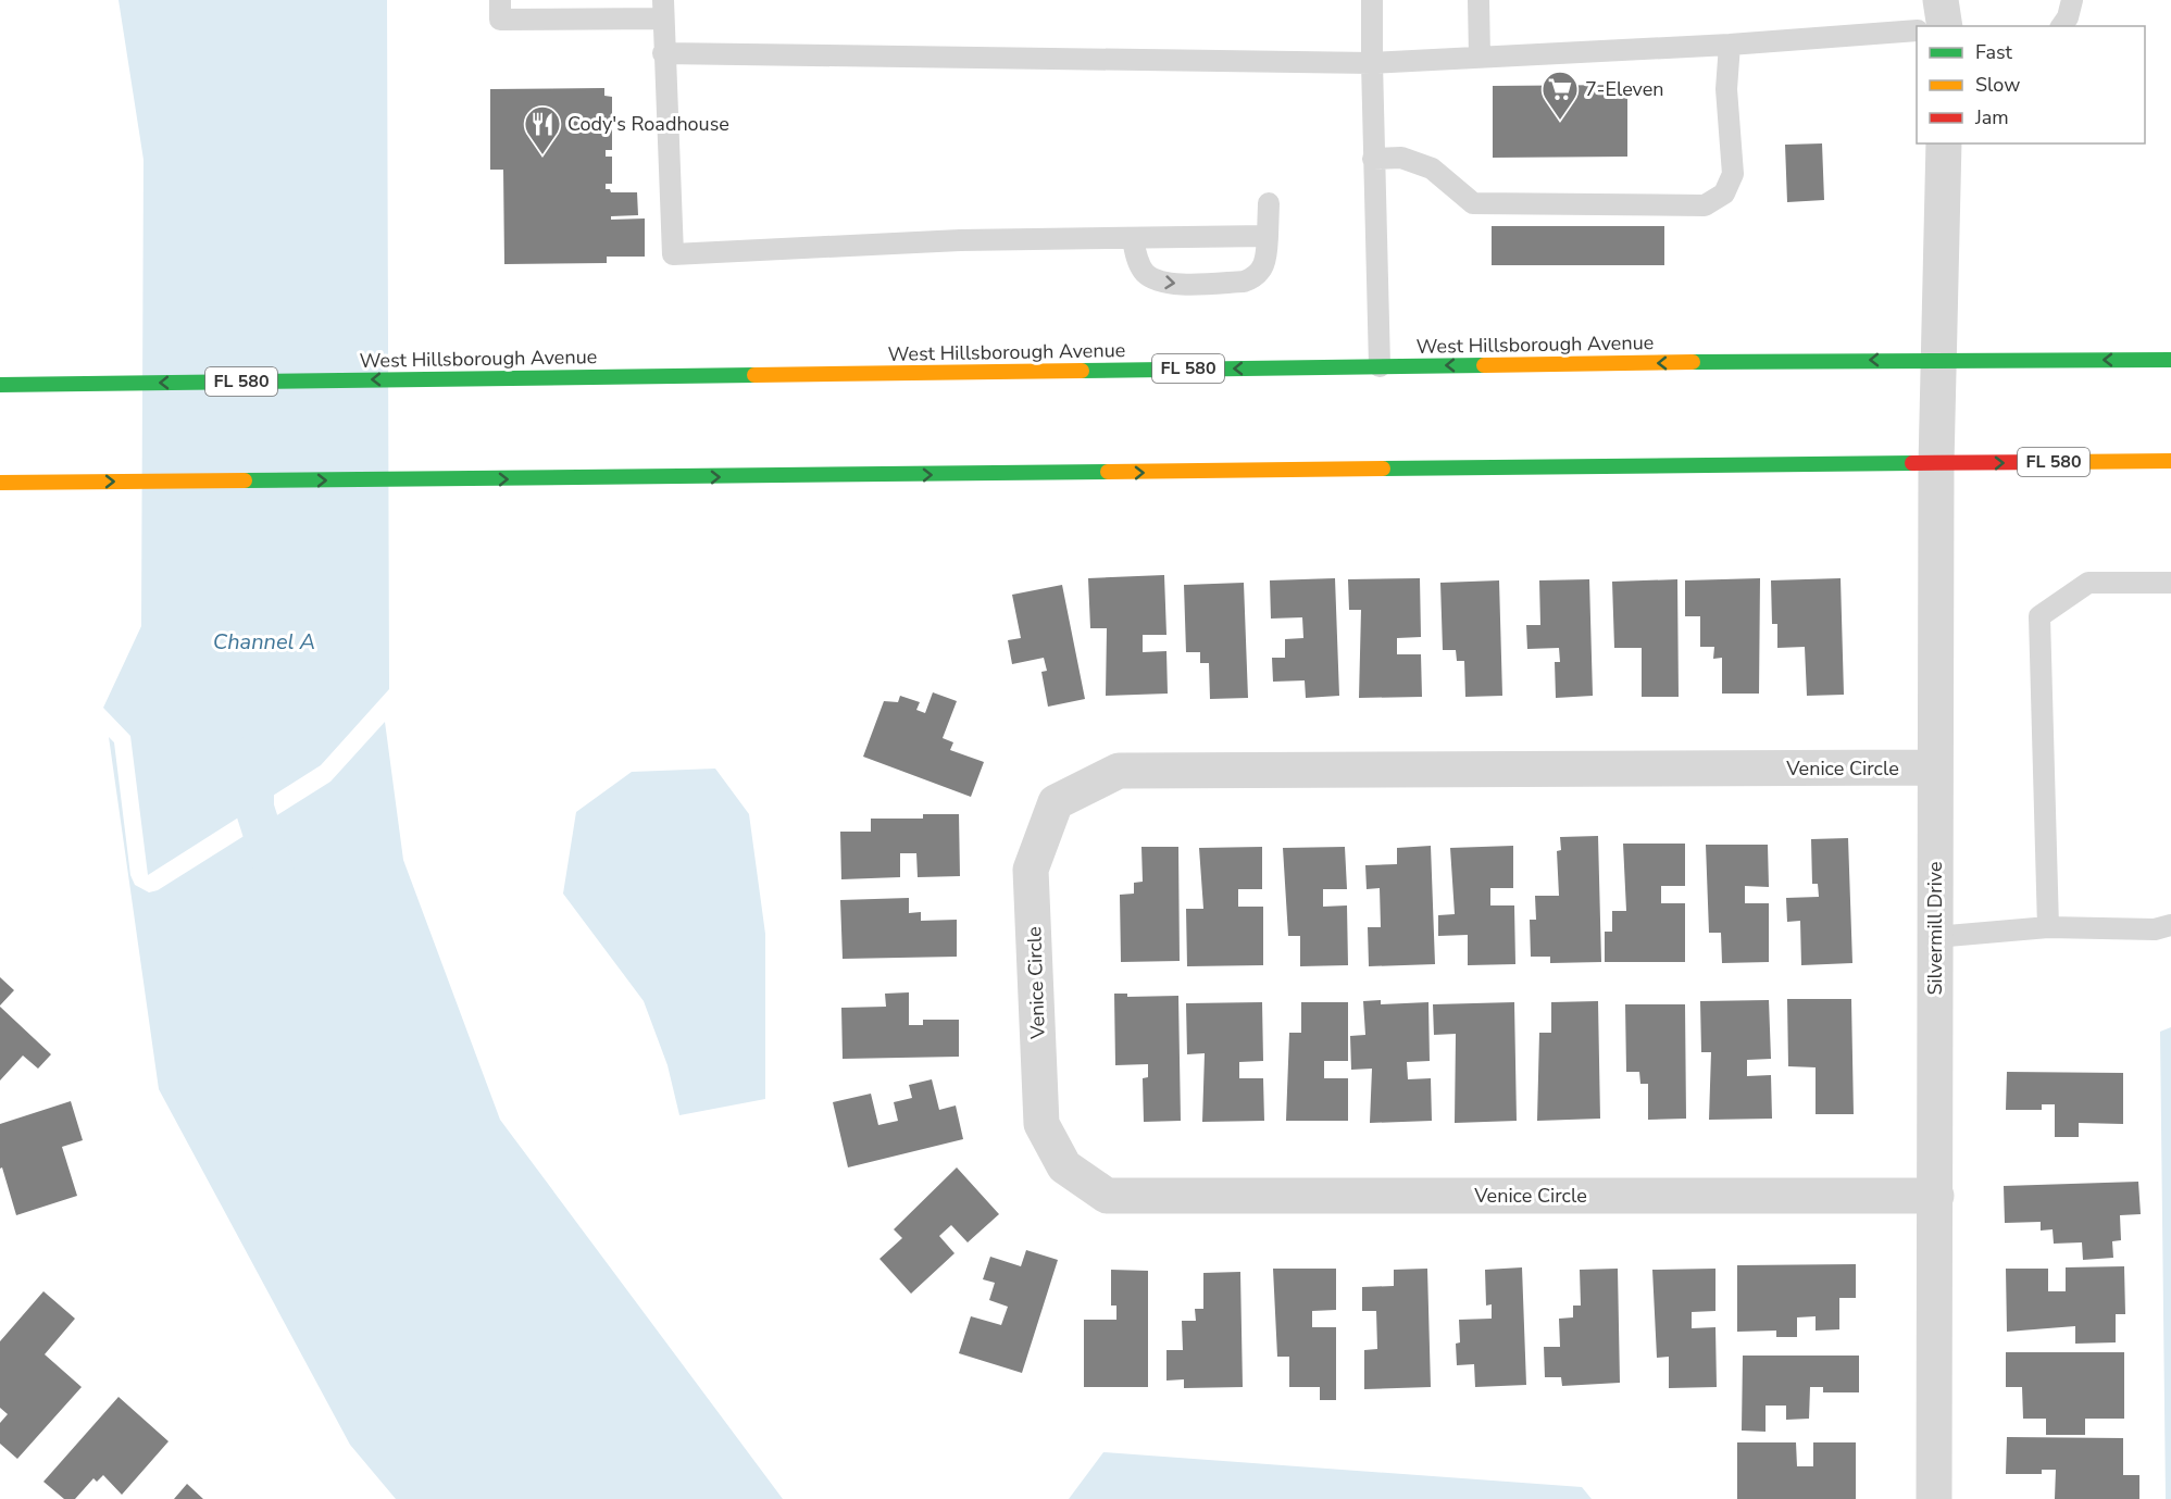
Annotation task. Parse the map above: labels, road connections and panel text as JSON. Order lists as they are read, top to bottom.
{
  "streets": {
    "main road": ["West Hillsborough Avenue", "FL 580"],
    "street": ["Venice Circle", "Silvermill Drive"]
  },
  "crossings": [
    ["West Hillsborough Avenue", "Silvermill Drive"],
    ["FL 580", "Silvermill Drive"],
    ["Venice Circle", "Silvermill Drive"]
  ],
  "water": ["Channel A"],
  "places": {
    "supermarket": ["7-Eleven"],
    "restaurant": ["Cody's Roadhouse"]
  },
  "legend": ["Fast", "Slow", "Jam"]
}
